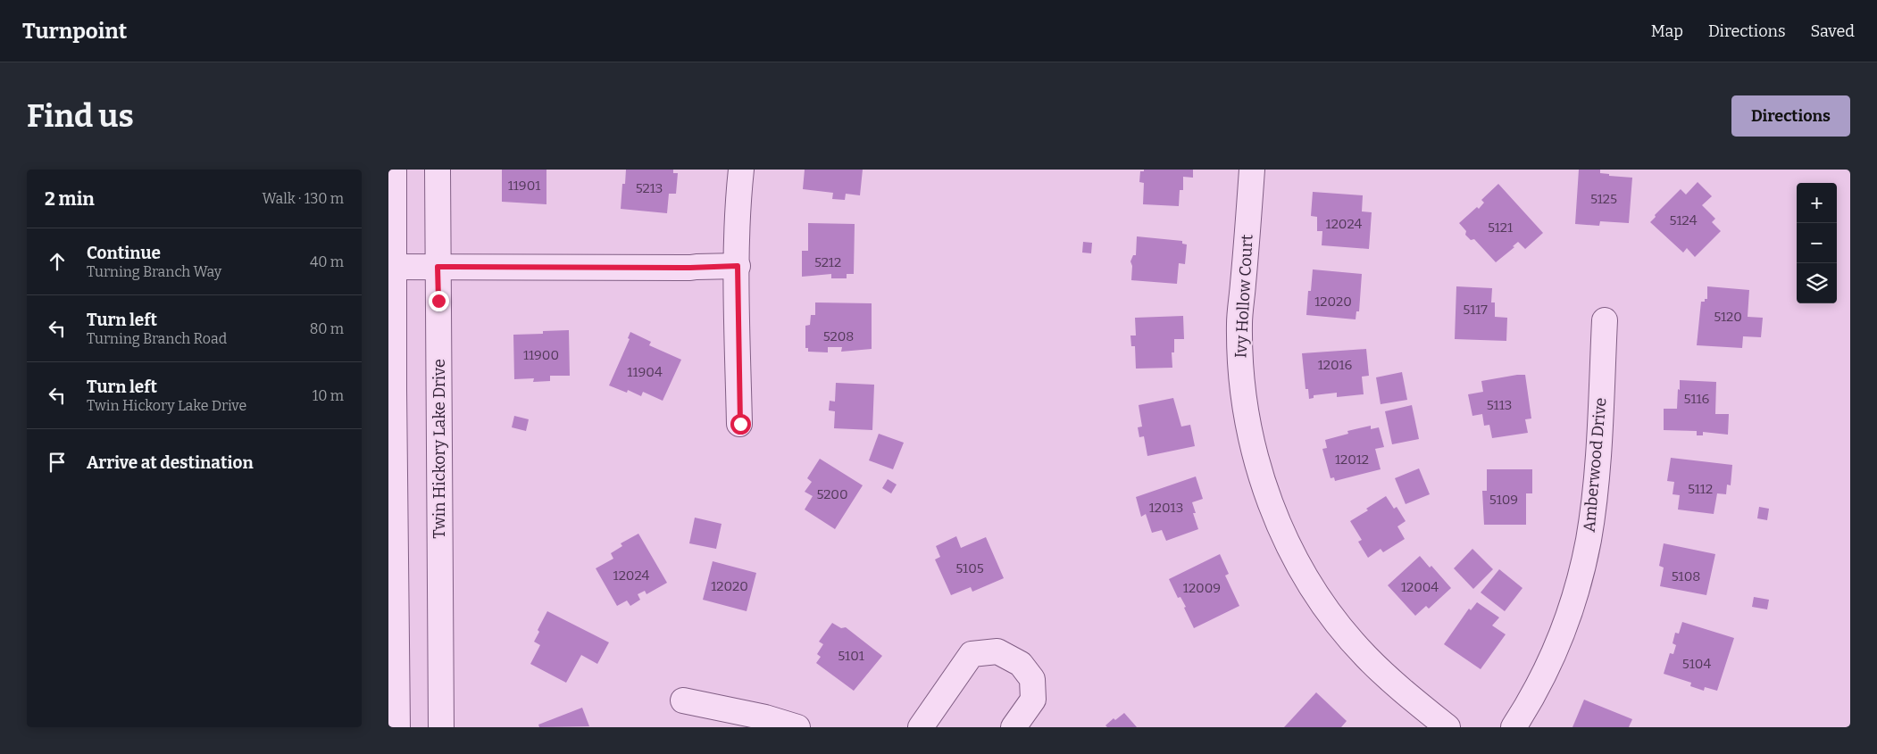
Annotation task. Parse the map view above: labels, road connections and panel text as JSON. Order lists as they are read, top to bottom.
{
  "streets": {
    "street": ["Ivy Hollow Court", "Twin Hickory Lake Drive", "Amberwood Drive"]
  },
  "house_numbers": [
    "11901",
    "5213",
    "5125",
    "5124",
    "12024",
    "5121",
    "5212",
    "12020",
    "5117",
    "5120",
    "5208",
    "11900",
    "12016",
    "11904",
    "5116",
    "5113",
    "12012",
    "5112",
    "5200",
    "5109",
    "12013",
    "5105",
    "12024",
    "5108",
    "12020",
    "12004",
    "12009",
    "5101",
    "5104"
  ],
  "page": {
    "header": "Turnpoint",
    "nav": ["Map", "Directions", "Saved"],
    "buttons": "Directions",
    "title": "Find us",
    "heading": ["2 min", "Walk · 130 m"],
    "map_buttons": ["+", "−"],
    "list": [
      ["Continue", "Turning Branch Way", "40 m"],
      ["Turn left", "Turning Branch Road", "80 m"],
      ["Turn left", "Twin Hickory Lake Drive", "10 m"],
      "Arrive at destination"
    ]
  }
}
